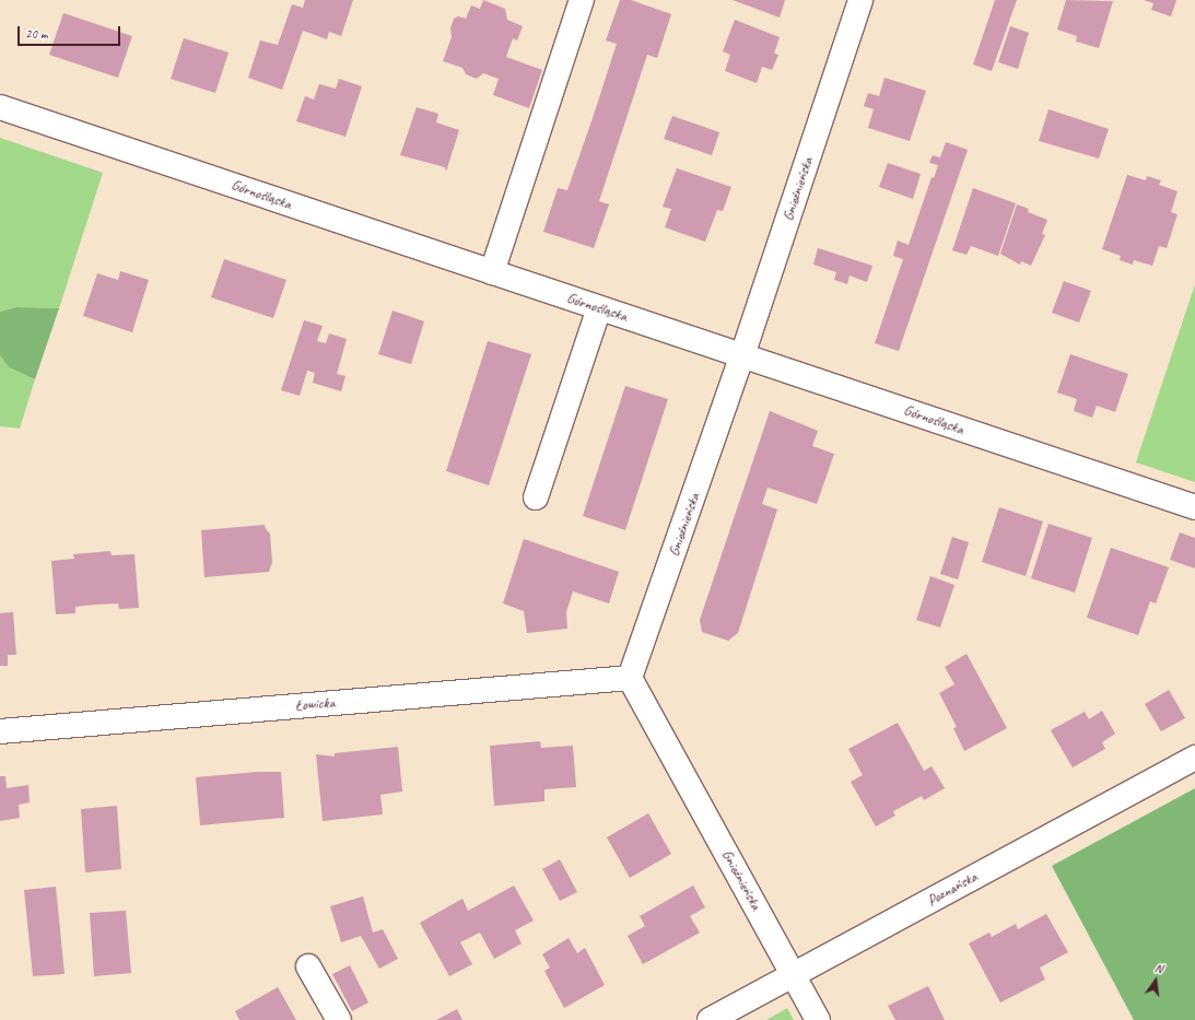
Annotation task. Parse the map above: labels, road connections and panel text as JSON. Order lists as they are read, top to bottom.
{
  "streets": {
    "street": [
      "Gnieźnieńska",
      "Górnośląska",
      "Łowicka",
      "Poznańska"
    ]
  },
  "crossings": [
    ["Gnieźnieńska", "Górnośląska"],
    ["Gnieźnieńska", "Łowicka"],
    ["Gnieźnieńska", "Poznańska"]
  ],
  "scale_bar": "20 m",
  "north": "top"
}
